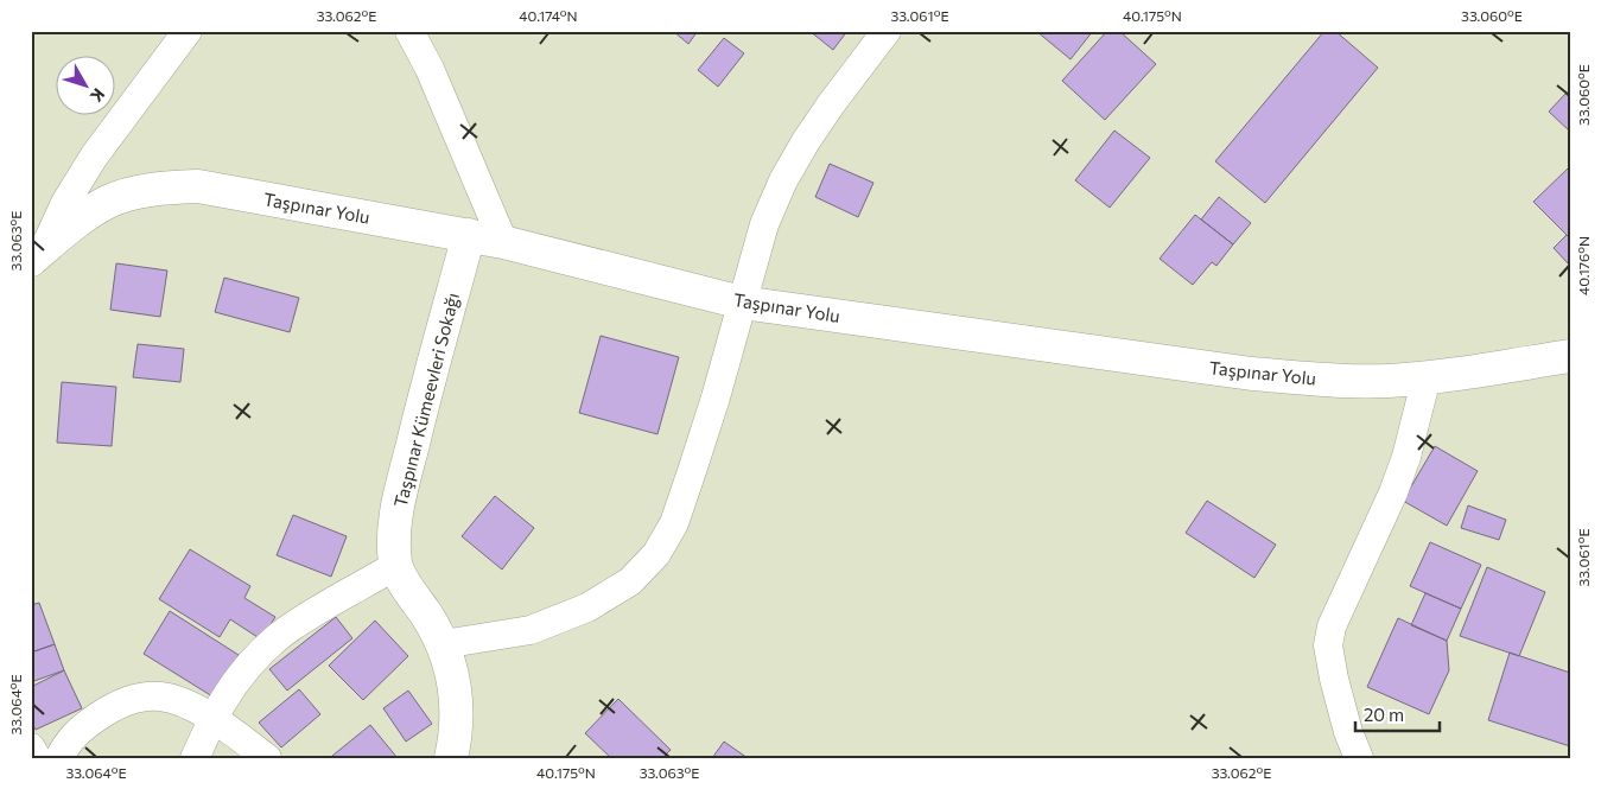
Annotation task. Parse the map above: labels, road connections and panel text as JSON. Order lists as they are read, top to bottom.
{
  "streets": {
    "main road": ["Taşpınar Yolu", "Taşpınar Kümeevleri Sokağı"]
  },
  "crossings": [
    ["Taşpınar Yolu", "Taşpınar Kümeevleri Sokağı"]
  ],
  "scale_bar": "20 m",
  "north": "bottom right",
  "coordinates": [
    "33.062°E",
    "40.174°N",
    "33.061°E",
    "40.175°N",
    "33.060°E",
    "33.063°E",
    "40.176°N",
    "33.064°E"
  ]
}
